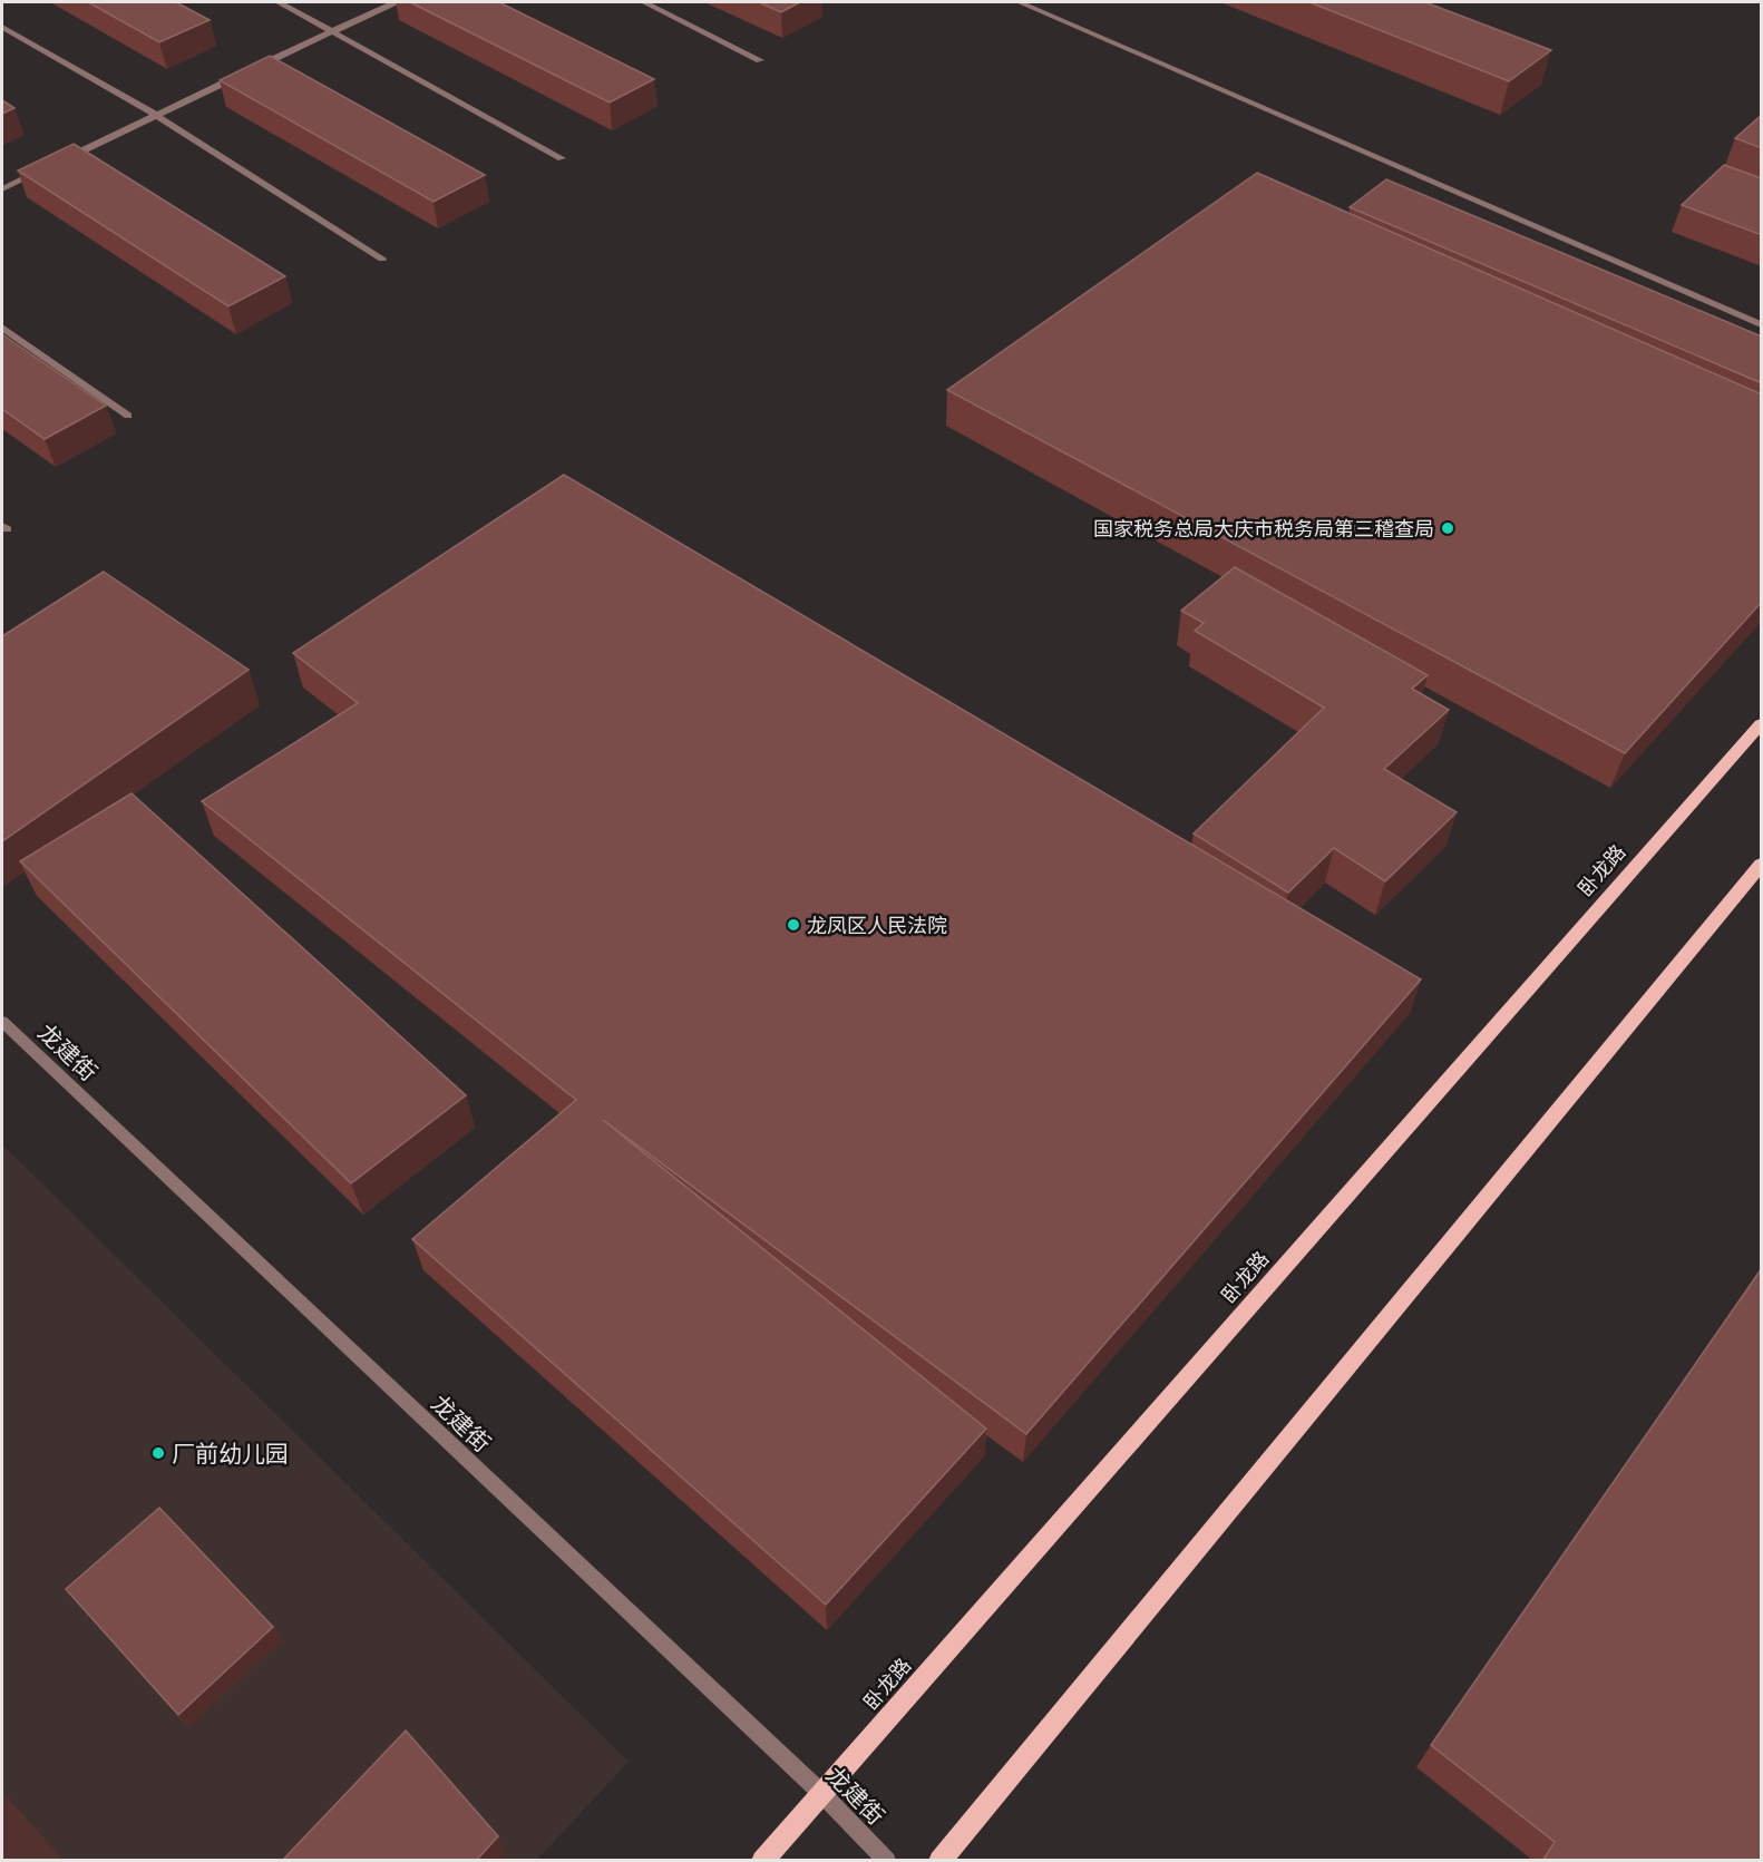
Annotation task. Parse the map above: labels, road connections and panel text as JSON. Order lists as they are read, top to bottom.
{
  "streets": {
    "main road": ["卧龙路"],
    "street": ["龙建街"]
  },
  "crossings": [
    ["卧龙路", "龙建街"]
  ],
  "places": ["国家税务总局大庆市税务局第三稽查局", "龙凤区人民法院", "厂前幼儿园"]
}
